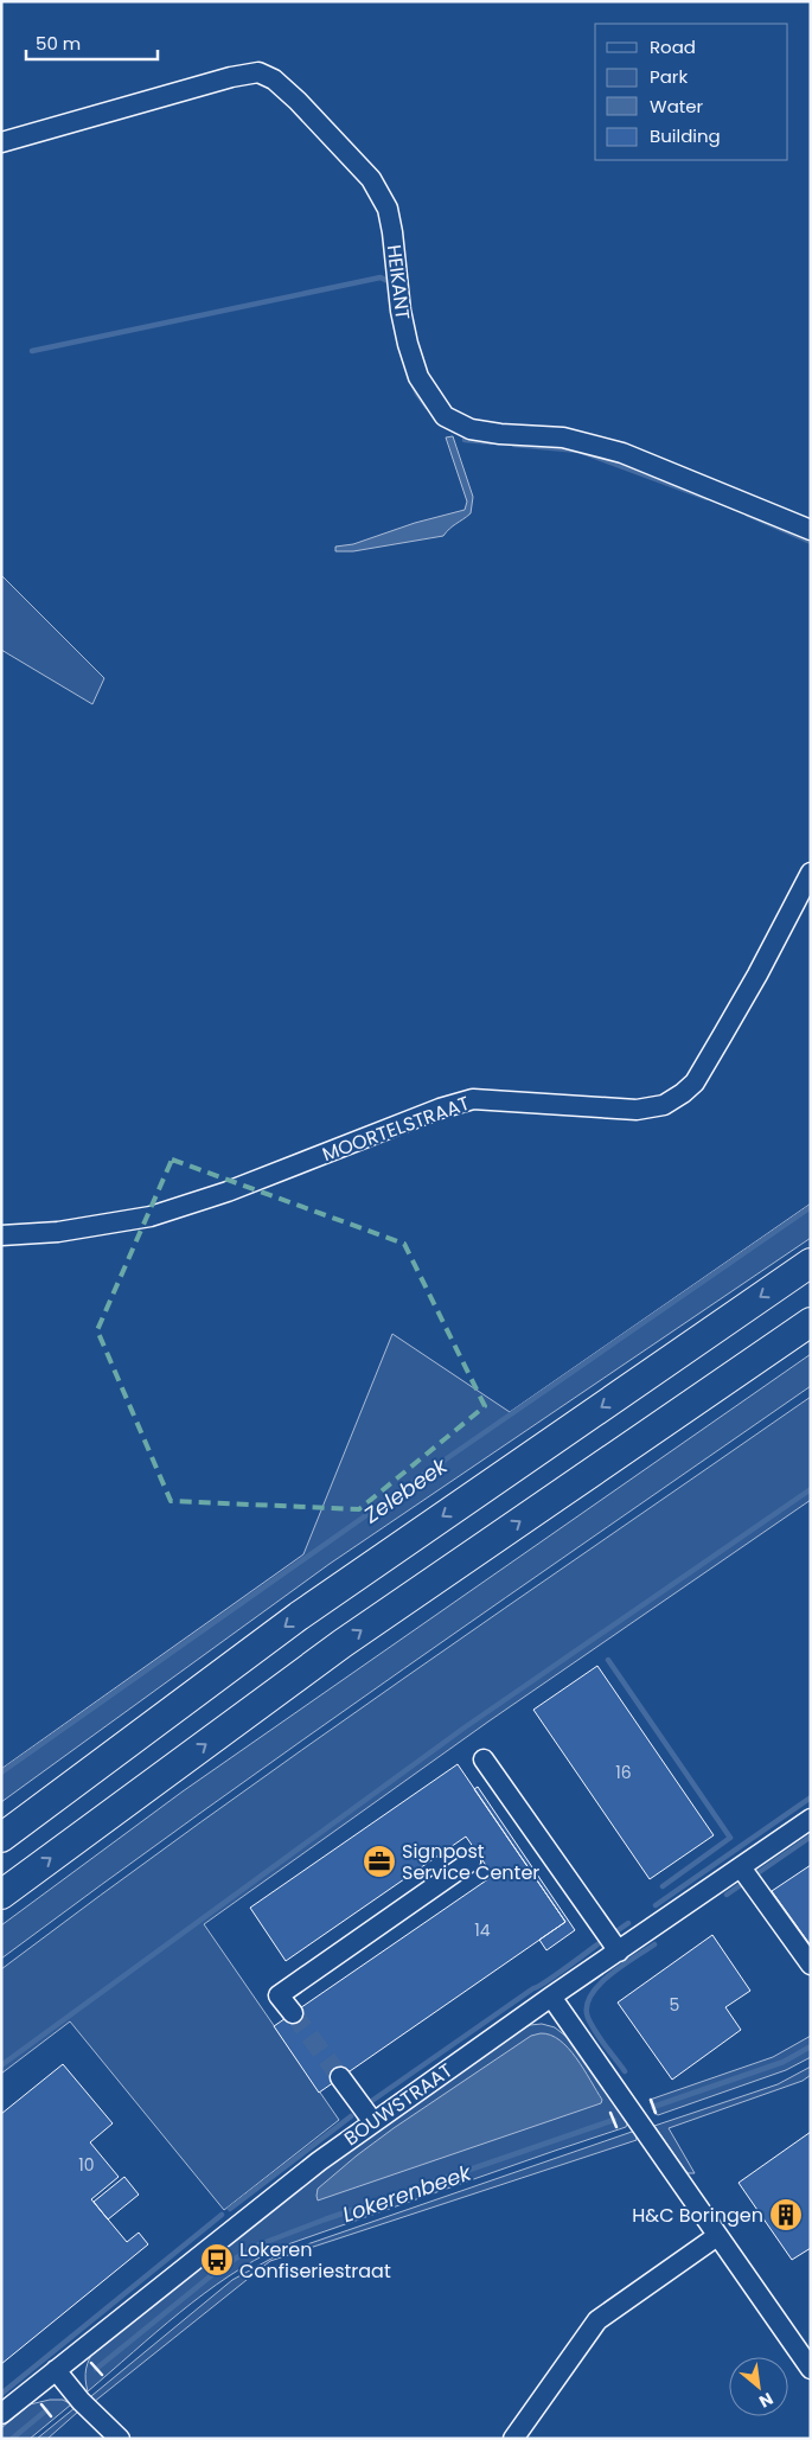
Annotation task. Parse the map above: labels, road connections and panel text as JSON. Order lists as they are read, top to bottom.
{
  "streets": {
    "street": ["HEIKANT", "MOORTELSTRAAT", "BOUWSTRAAT"]
  },
  "water": ["Zelebeek", "Lokerenbeek"],
  "places": {
    "office": ["Signpost Service Center"],
    "building": ["H&C Boringen"],
    "bus stop": ["Lokeren Confiseriestraat"]
  },
  "house_numbers": [
    "16",
    "14",
    "5",
    "10"
  ],
  "legend": [
    "Road",
    "Park",
    "Water",
    "Building"
  ],
  "scale_bar": "50 m",
  "north": "bottom right"
}
